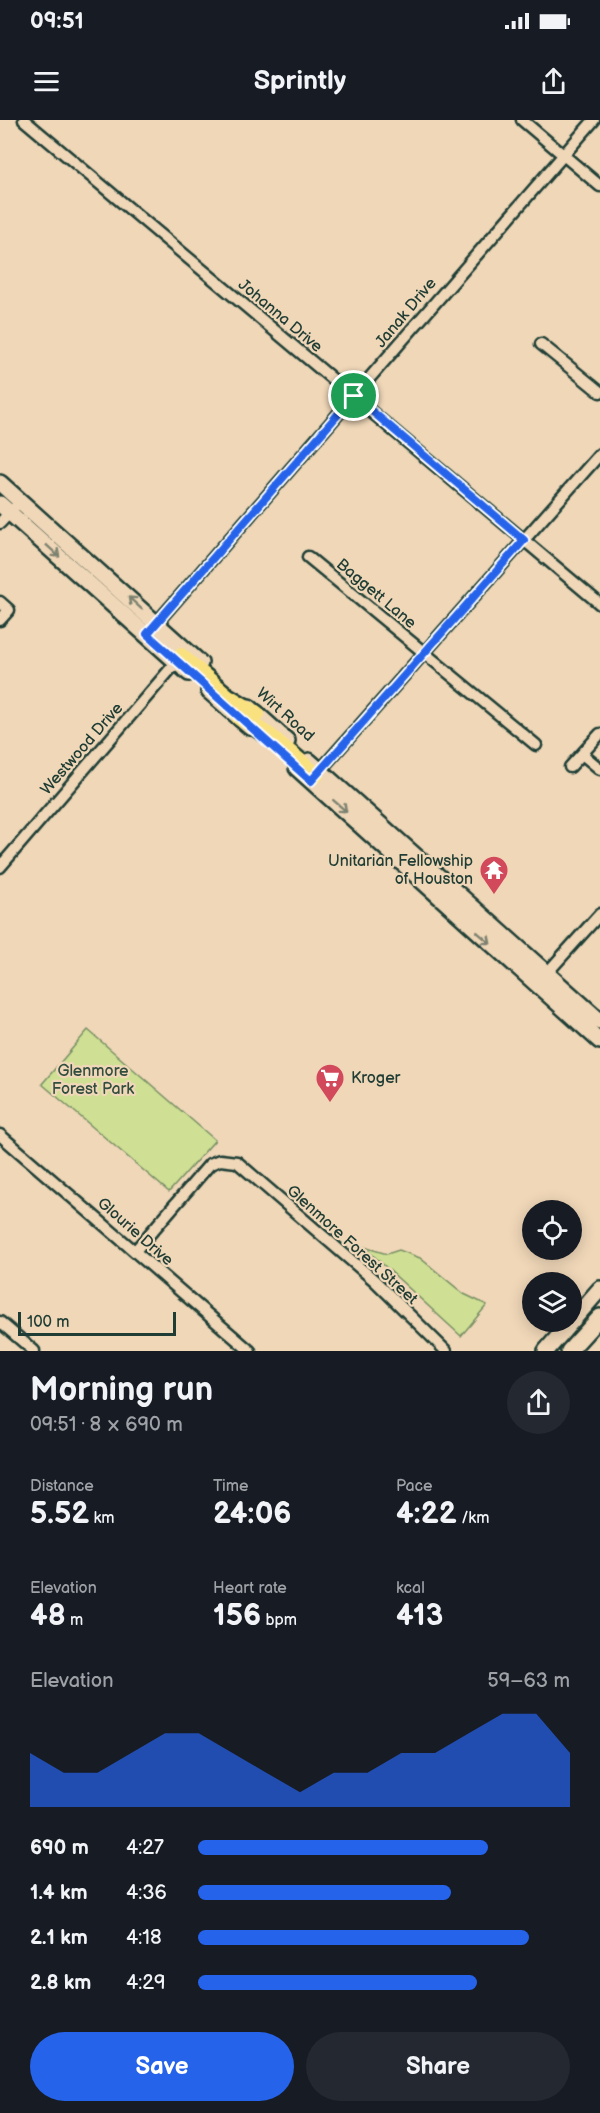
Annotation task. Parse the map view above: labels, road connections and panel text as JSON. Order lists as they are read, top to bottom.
{
  "streets": {
    "main road": ["Wirt Road"],
    "street": [
      "Janak Drive",
      "Johanna Drive",
      "Baggett Lane",
      "Westwood Drive",
      "Glourie Drive",
      "Glenmore Forest Street"
    ]
  },
  "crossings": [
    ["Janak Drive", "Johanna Drive"],
    ["Janak Drive", "Wirt Road"],
    ["Wirt Road", "Westwood Drive"],
    ["Glourie Drive", "Glenmore Forest Street"]
  ],
  "parks": ["Glenmore Forest Park"],
  "places": {
    "temple": ["Unitarian Fellowship of Houston"],
    "supermarket": ["Kroger"]
  },
  "scale_bar": "100 m",
  "page": {
    "status": "09:51",
    "header": "Sprintly",
    "scale": "100 m",
    "heading": ["Morning run", "09:51 · 8 × 690 m"],
    "stats": [
      ["Distance", "5.52 km"],
      ["Time", "24:06"],
      ["Pace", "4:22 /km"],
      ["Elevation", "48 m"],
      ["Heart rate", "156 bpm"],
      ["kcal", "413"]
    ],
    "chart": ["Elevation", "59–63 m"],
    "list": [
      {
        "name": "690 m",
        "note": "4:27"
      },
      {
        "name": "1.4 km",
        "note": "4:36"
      },
      {
        "name": "2.1 km",
        "note": "4:18"
      },
      {
        "name": "2.8 km",
        "note": "4:29"
      }
    ],
    "buttons": ["Save", "Share"]
  }
}
